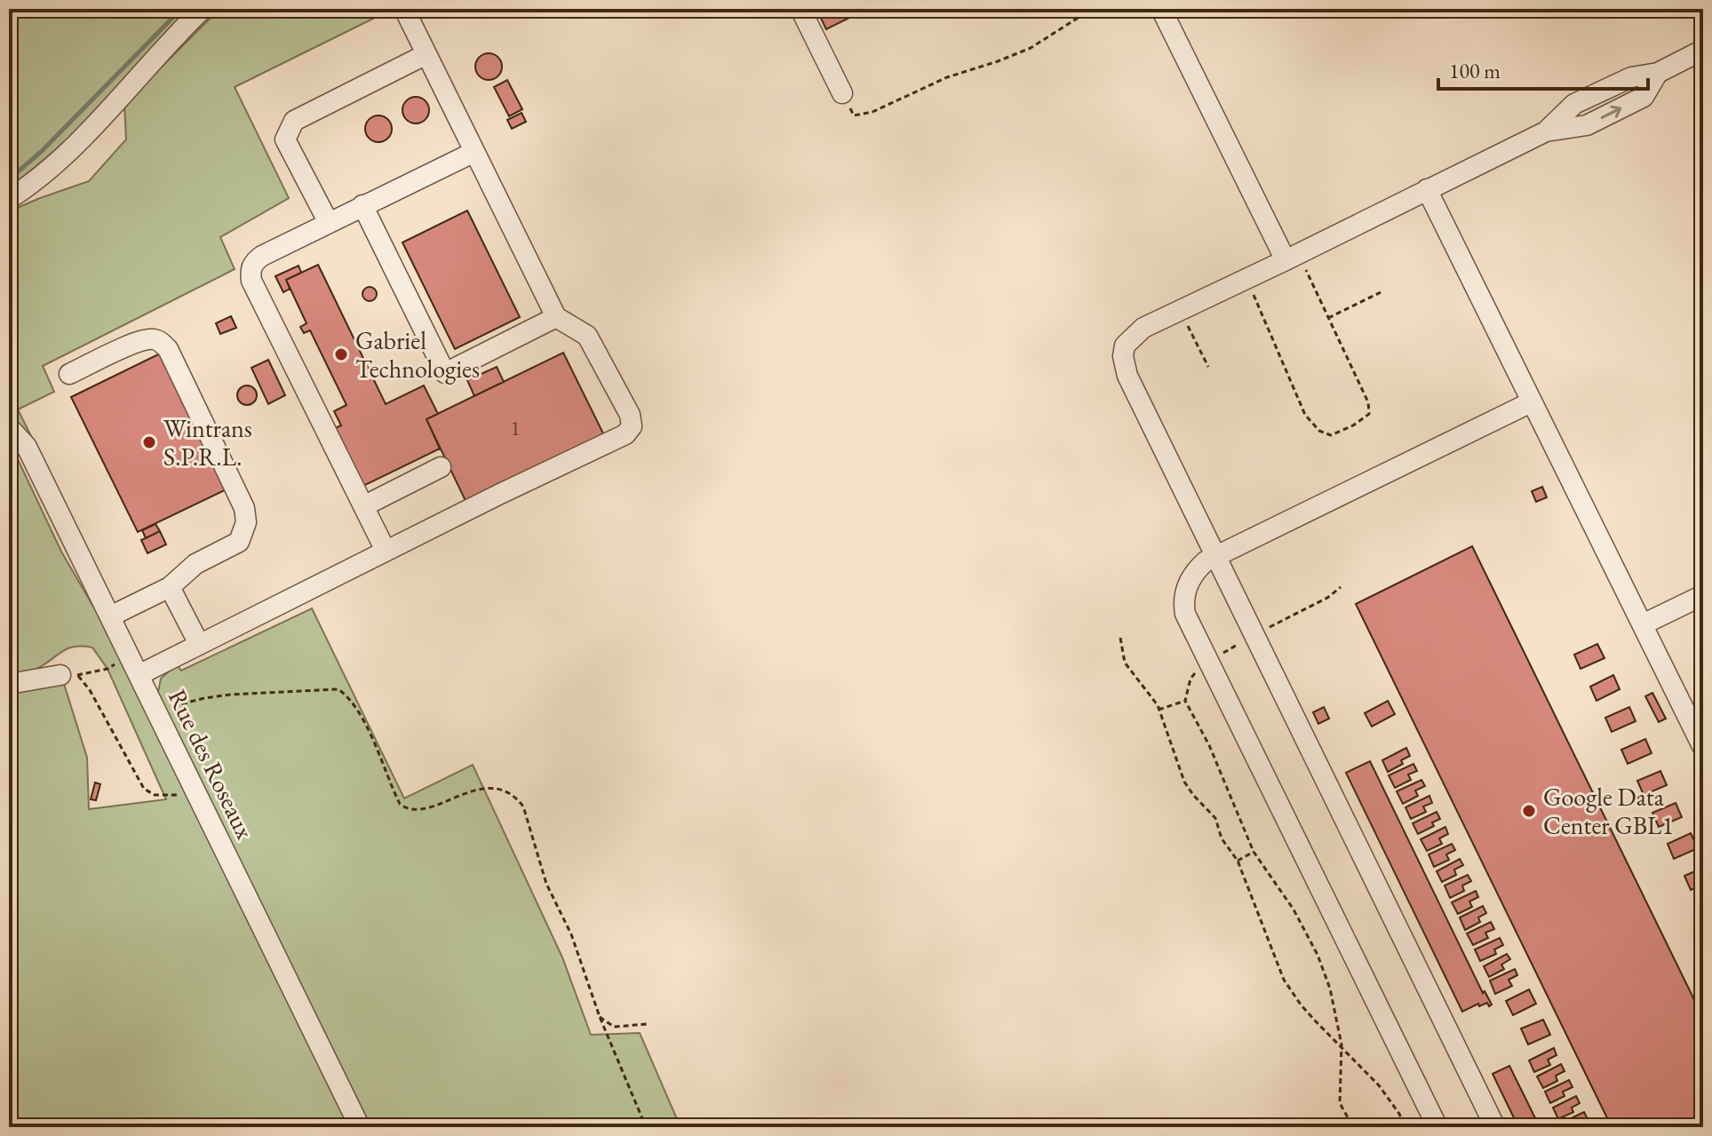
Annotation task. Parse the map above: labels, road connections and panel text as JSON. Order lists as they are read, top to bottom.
{
  "streets": {
    "street": ["Rue des Roseaux"]
  },
  "places": ["Gabriel Technologies", "Wintrans S.P.R.L.", "Google Data Center GBL1"],
  "house_numbers": ["1"],
  "scale_bar": "100 m"
}
